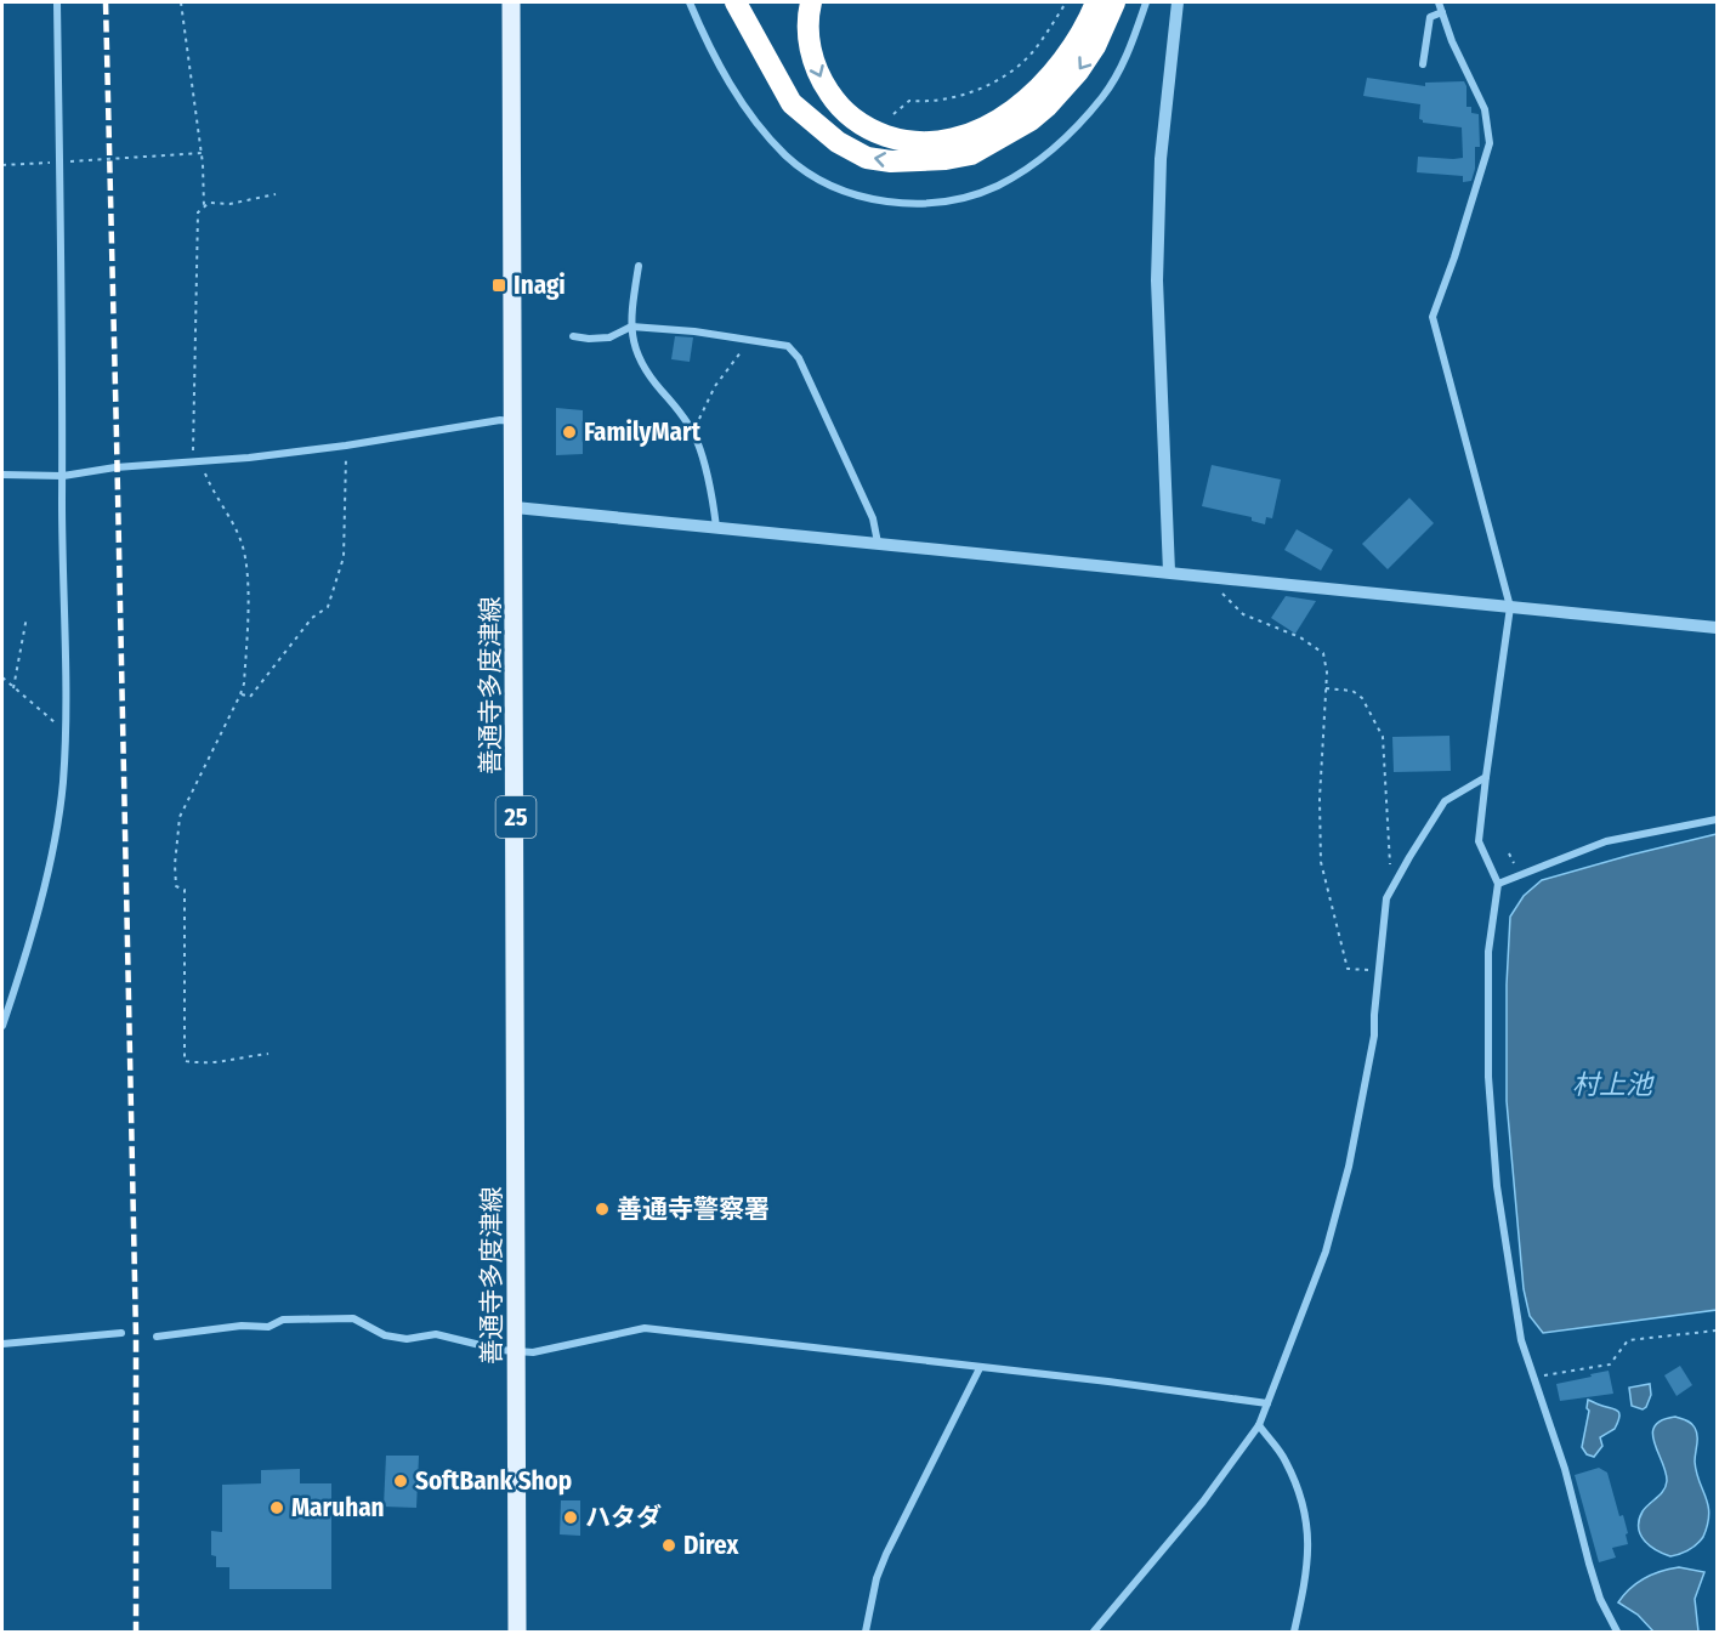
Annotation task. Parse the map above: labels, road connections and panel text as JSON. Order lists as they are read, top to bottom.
{
  "streets": {
    "main road": ["善通寺多度津線", "25"]
  },
  "water": ["村上池"],
  "places": {
    "transit": ["Inagi"],
    "other": [
      "FamilyMart",
      "善通寺警察署",
      "SoftBank Shop",
      "Maruhan",
      "ハタダ",
      "Direx"
    ]
  }
}
